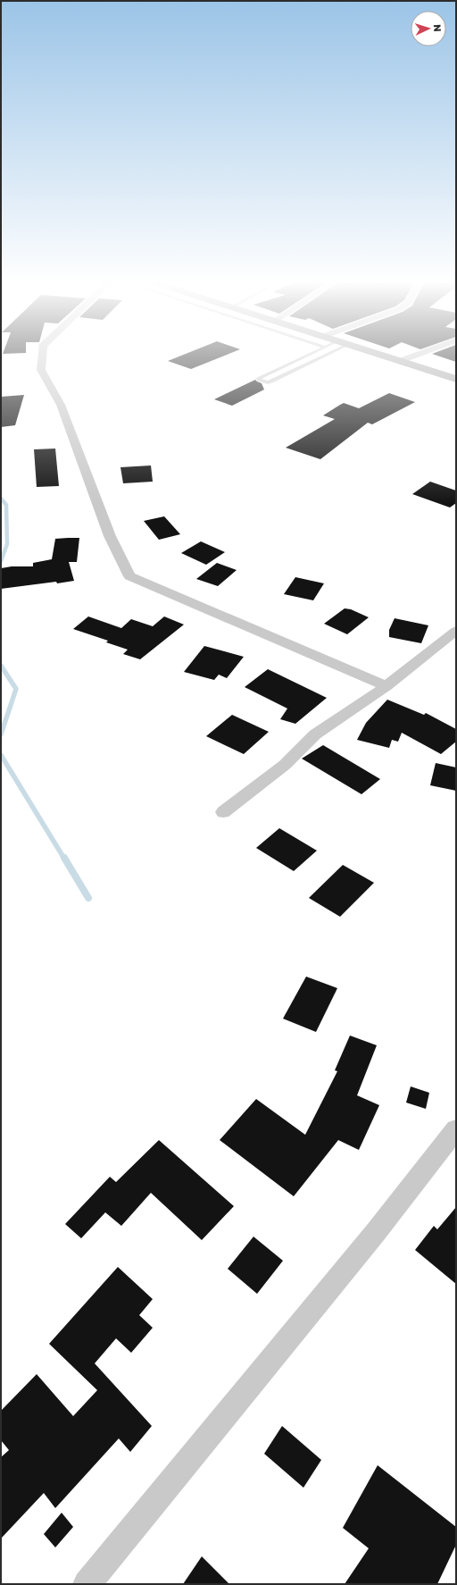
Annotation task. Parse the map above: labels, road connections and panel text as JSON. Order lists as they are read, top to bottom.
{
  "north": "right"
}
